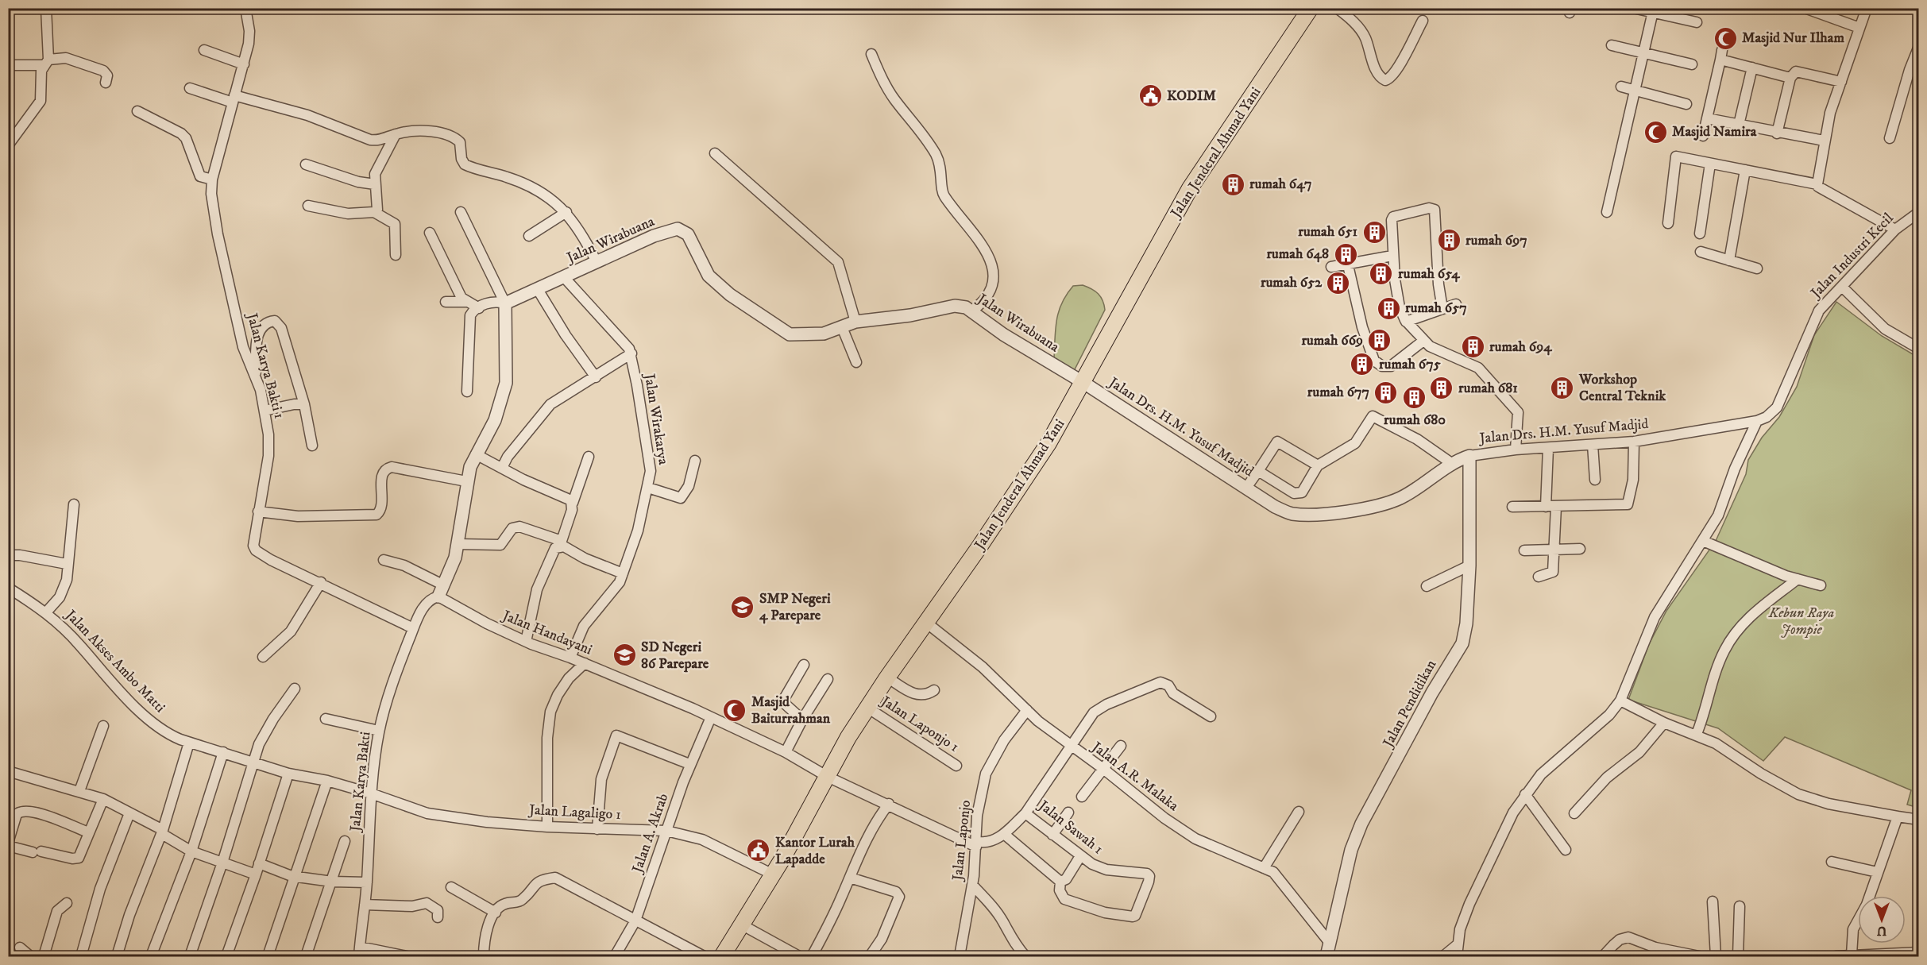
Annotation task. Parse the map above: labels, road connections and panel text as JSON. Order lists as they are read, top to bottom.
{
  "streets": {
    "highway": ["Jalan Jenderal Ahmad Yani"],
    "street": [
      "Jalan Wirabuana",
      "Jalan Industri Kecil",
      "Jalan Karya Bakti 1",
      "Jalan Wirakarya",
      "Jalan Drs. H.M. Yusuf Madjid",
      "Jalan Handayani",
      "Jalan Akses Ambo Matti",
      "Jalan Pendidikan",
      "Jalan Laponjo 1",
      "Jalan A.R. Malaka",
      "Jalan Karya Bakti",
      "Jalan Lagaligo 1",
      "Jalan Sawah 1",
      "Jalan A. Akrab",
      "Jalan Laponjo"
    ]
  },
  "crossings": [
    ["Jalan Jenderal Ahmad Yani", "Jalan Wirabuana"],
    ["Jalan Jenderal Ahmad Yani", "Jalan Drs. H.M. Yusuf Madjid"],
    ["Jalan Jenderal Ahmad Yani", "Jalan Handayani"],
    ["Jalan Jenderal Ahmad Yani", "Jalan Laponjo 1"],
    ["Jalan Jenderal Ahmad Yani", "Jalan A.R. Malaka"],
    ["Jalan Jenderal Ahmad Yani", "Jalan Lagaligo 1"],
    ["Jalan Wirabuana", "Jalan Wirakarya"],
    ["Jalan Wirabuana", "Jalan Drs. H.M. Yusuf Madjid"],
    ["Jalan Industri Kecil", "Jalan Drs. H.M. Yusuf Madjid"],
    ["Jalan Karya Bakti 1", "Jalan Karya Bakti"],
    ["Jalan Wirakarya", "Jalan Handayani"],
    ["Jalan Drs. H.M. Yusuf Madjid", "Jalan Pendidikan"],
    ["Jalan Handayani", "Jalan Karya Bakti"],
    ["Jalan Handayani", "Jalan A. Akrab"],
    ["Jalan Handayani", "Jalan Laponjo"],
    ["Jalan Akses Ambo Matti", "Jalan Karya Bakti"],
    ["Jalan Akses Ambo Matti", "Jalan Lagaligo 1"],
    ["Jalan Pendidikan", "Jalan A.R. Malaka"],
    ["Jalan A.R. Malaka", "Jalan Sawah 1"],
    ["Jalan A.R. Malaka", "Jalan Laponjo"],
    ["Jalan Karya Bakti", "Jalan Lagaligo 1"],
    ["Jalan Lagaligo 1", "Jalan A. Akrab"]
  ],
  "parks": ["Kebun Raya Jompie"],
  "places": {
    "mosque": ["Masjid Nur Ilham", "Masjid Namira", "Masjid Baiturrahman"],
    "public building": ["KODIM", "Kantor Lurah Lapadde"],
    "building": [
      "rumah 647",
      "rumah 651",
      "rumah 697",
      "rumah 648",
      "rumah 654",
      "rumah 652",
      "rumah 657",
      "rumah 669",
      "rumah 694",
      "rumah 675",
      "Workshop Central Teknik",
      "rumah 681",
      "rumah 677",
      "rumah 680"
    ],
    "school or university": ["SMP Negeri 4 Parepare", "SD Negeri 86 Parepare"]
  },
  "north": "bottom"
}
